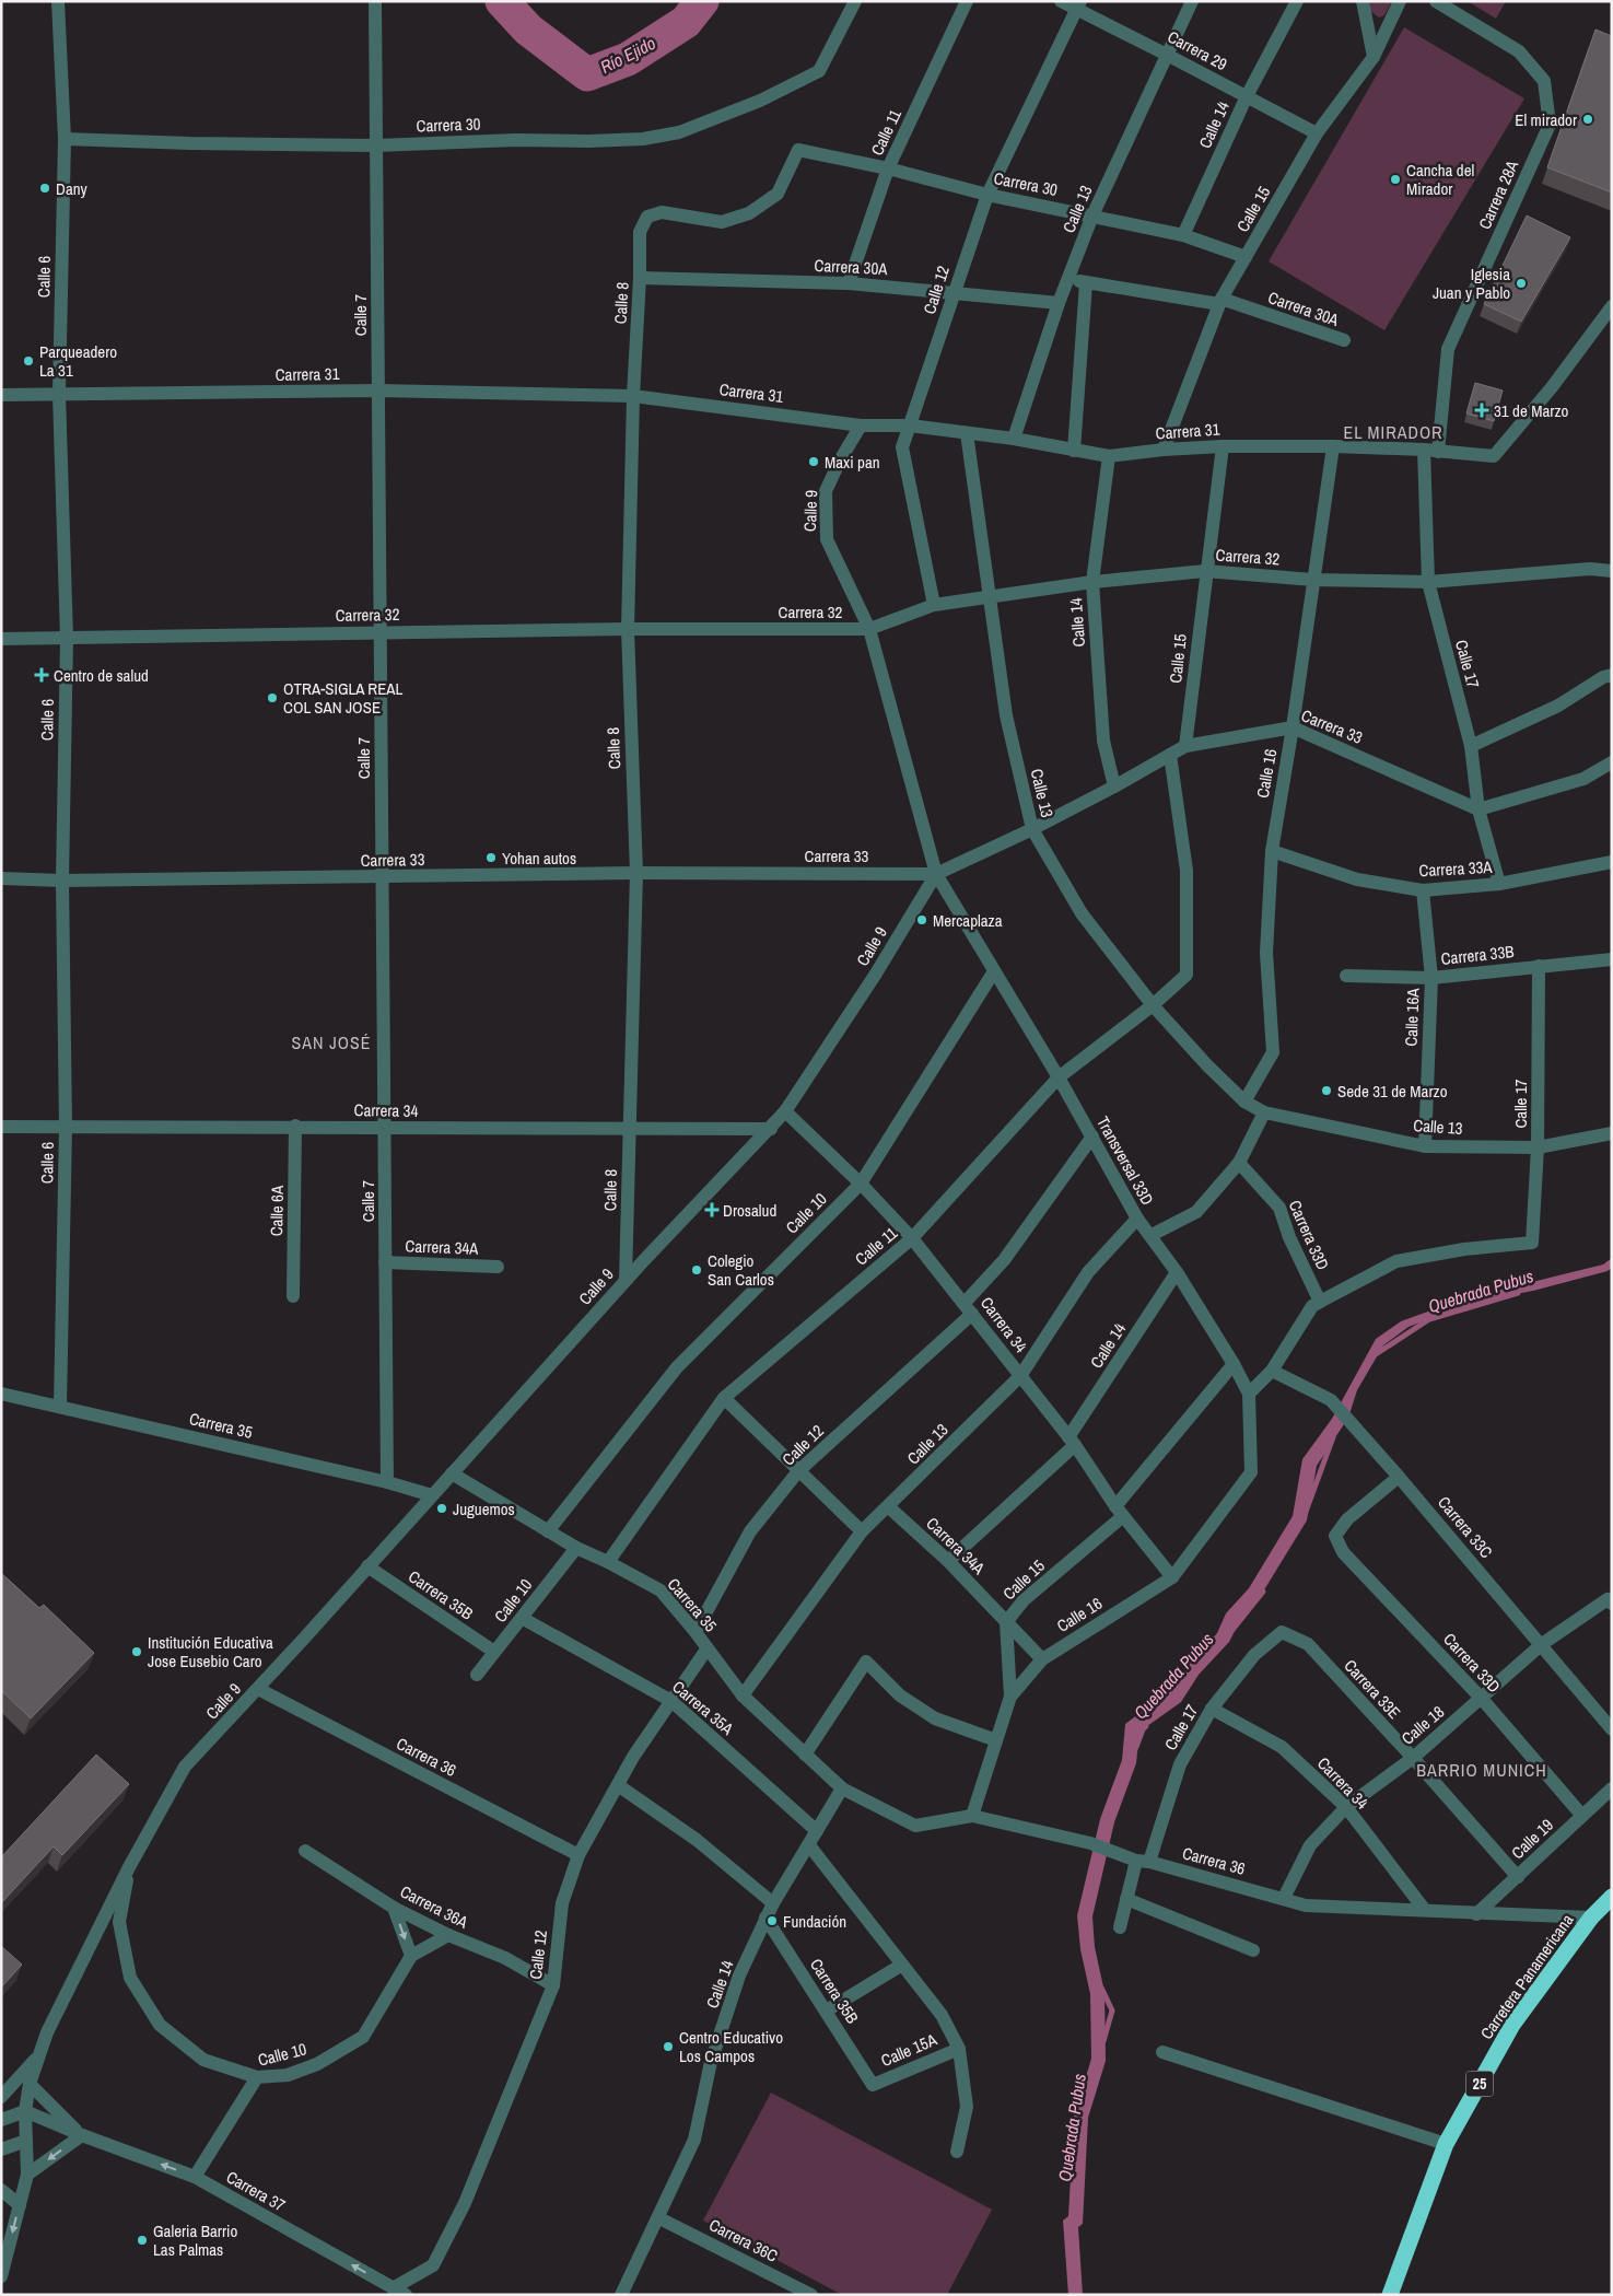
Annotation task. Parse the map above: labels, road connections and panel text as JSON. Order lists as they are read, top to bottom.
{
  "streets": {
    "highway": ["Carretera Panamericana", "25"],
    "street": [
      "Carrera 29",
      "Carrera 30",
      "Calle 14",
      "Calle 11",
      "Carrera 28A",
      "Calle 13",
      "Calle 15",
      "Carrera 30A",
      "Calle 6",
      "Calle 12",
      "Calle 8",
      "Calle 7",
      "Carrera 31",
      "Calle 9",
      "Carrera 32",
      "Calle 17",
      "Carrera 33",
      "Calle 16",
      "Carrera 33A",
      "Carrera 33B",
      "Calle 16A",
      "Carrera 34",
      "Transversal 33D",
      "Calle 6A",
      "Calle 10",
      "Carrera 33D",
      "Carrera 34A",
      "Carrera 35",
      "Carrera 33C",
      "Carrera 35B",
      "Carrera 33E",
      "Carrera 35A",
      "Calle 18",
      "Carrera 36",
      "Calle 19",
      "Carrera 36A",
      "Calle 15A",
      "Carrera 37",
      "Carrera 36C"
    ]
  },
  "crossings": [
    ["Carrera 29", "Calle 14"],
    ["Carrera 29", "Calle 13"],
    ["Carrera 29", "Calle 15"],
    ["Carrera 29", "Calle 12"],
    ["Carrera 30", "Calle 14"],
    ["Carrera 30", "Calle 11"],
    ["Carrera 30", "Calle 13"],
    ["Carrera 30", "Calle 15"],
    ["Carrera 30", "Calle 6"],
    ["Carrera 30", "Calle 12"],
    ["Carrera 30", "Calle 8"],
    ["Carrera 30", "Calle 7"],
    ["Calle 14", "Carrera 31"],
    ["Calle 14", "Carrera 32"],
    ["Calle 14", "Carrera 33"],
    ["Calle 14", "Carrera 34"],
    ["Calle 14", "Transversal 33D"],
    ["Calle 14", "Carrera 34A"],
    ["Calle 14", "Carrera 35"],
    ["Calle 14", "Carrera 35B"],
    ["Calle 14", "Carrera 35A"],
    ["Calle 14", "Carrera 36"],
    ["Calle 14", "Carrera 36C"],
    ["Calle 11", "Calle 13"],
    ["Calle 11", "Carrera 30A"],
    ["Calle 11", "Carrera 33"],
    ["Calle 11", "Carrera 34"],
    ["Calle 11", "Transversal 33D"],
    ["Calle 11", "Carrera 35"],
    ["Carrera 28A", "Carrera 31"],
    ["Calle 13", "Carrera 30A"],
    ["Calle 13", "Carrera 31"],
    ["Calle 13", "Carrera 32"],
    ["Calle 13", "Calle 17"],
    ["Calle 13", "Carrera 33"],
    ["Calle 13", "Calle 16"],
    ["Calle 13", "Calle 16A"],
    ["Calle 13", "Carrera 34"],
    ["Calle 13", "Transversal 33D"],
    ["Calle 13", "Carrera 34A"],
    ["Calle 13", "Carrera 35"],
    ["Calle 15", "Carrera 30A"],
    ["Calle 15", "Carrera 31"],
    ["Calle 15", "Carrera 32"],
    ["Calle 15", "Carrera 33"],
    ["Calle 15", "Calle 16"],
    ["Calle 15", "Carrera 34"],
    ["Calle 15", "Transversal 33D"],
    ["Calle 15", "Carrera 34A"],
    ["Carrera 30A", "Calle 12"],
    ["Carrera 30A", "Calle 8"],
    ["Calle 6", "Carrera 31"],
    ["Calle 6", "Carrera 32"],
    ["Calle 6", "Carrera 33"],
    ["Calle 6", "Carrera 34"],
    ["Calle 6", "Carrera 35"],
    ["Calle 12", "Carrera 31"],
    ["Calle 12", "Carrera 32"],
    ["Calle 12", "Carrera 34"],
    ["Calle 12", "Transversal 33D"],
    ["Calle 12", "Carrera 35"],
    ["Calle 12", "Carrera 35A"],
    ["Calle 12", "Carrera 36"],
    ["Calle 12", "Carrera 36A"],
    ["Calle 12", "Carrera 37"],
    ["Calle 8", "Carrera 31"],
    ["Calle 8", "Calle 9"],
    ["Calle 8", "Carrera 32"],
    ["Calle 8", "Carrera 33"],
    ["Calle 8", "Carrera 34"],
    ["Calle 7", "Carrera 31"],
    ["Calle 7", "Carrera 32"],
    ["Calle 7", "Carrera 33"],
    ["Calle 7", "Carrera 34"],
    ["Calle 7", "Carrera 34A"],
    ["Calle 7", "Carrera 35"],
    ["Carrera 31", "Calle 9"],
    ["Carrera 31", "Calle 17"],
    ["Carrera 31", "Calle 16"],
    ["Calle 9", "Carrera 32"],
    ["Calle 9", "Carrera 33"],
    ["Calle 9", "Carrera 34"],
    ["Calle 9", "Transversal 33D"],
    ["Calle 9", "Carrera 35"],
    ["Calle 9", "Carrera 35B"],
    ["Calle 9", "Carrera 36"],
    ["Calle 9", "Carrera 37"],
    ["Carrera 32", "Calle 17"],
    ["Carrera 32", "Calle 16"],
    ["Calle 17", "Carrera 33"],
    ["Calle 17", "Carrera 33A"],
    ["Calle 17", "Carrera 33B"],
    ["Calle 17", "Carrera 34"],
    ["Calle 17", "Carrera 33D"],
    ["Calle 17", "Carrera 33E"],
    ["Calle 17", "Carrera 36"],
    ["Carrera 33", "Calle 16"],
    ["Carrera 33", "Transversal 33D"],
    ["Calle 16", "Carrera 33A"],
    ["Calle 16", "Carrera 34"],
    ["Calle 16", "Transversal 33D"],
    ["Calle 16", "Carrera 34A"],
    ["Calle 16", "Carrera 36"],
    ["Carrera 33A", "Calle 16A"],
    ["Carrera 33B", "Calle 16A"],
    ["Carrera 34", "Calle 6A"],
    ["Carrera 34", "Calle 10"],
    ["Carrera 34", "Calle 18"],
    ["Carrera 34", "Carrera 36"],
    ["Transversal 33D", "Calle 10"],
    ["Calle 10", "Carrera 35"],
    ["Calle 10", "Carrera 35B"],
    ["Calle 10", "Carrera 35A"],
    ["Calle 10", "Carrera 37"],
    ["Carrera 33D", "Carrera 33C"],
    ["Carrera 33D", "Calle 18"],
    ["Carrera 33D", "Calle 19"],
    ["Carrera 35", "Carrera 36"],
    ["Carrera 33C", "Calle 18"],
    ["Carrera 35B", "Calle 15A"],
    ["Carrera 33E", "Calle 18"],
    ["Carrera 33E", "Calle 19"],
    ["Calle 18", "Carrera 36"],
    ["Carrera 36", "Calle 19"],
    ["Carrera 36", "Carretera Panamericana"]
  ],
  "one_way": ["Carrera 37"],
  "districts": ["EL MIRADOR", "SAN JOSÉ", "BARRIO MUNICH"],
  "water": ["Río Ejido", "Quebrada Pubus"],
  "places": {
    "other": [
      "El mirador",
      "Cancha del Mirador",
      "Dany",
      "Iglesia Juan y Pablo",
      "Parqueadero La 31",
      "Maxi pan",
      "OTRA-SIGLA REAL COL SAN JOSE",
      "Yohan autos",
      "Mercaplaza",
      "Sede 31 de Marzo",
      "Colegio San Carlos",
      "Juguemos",
      "Institución Educativa Jose Eusebio Caro",
      "Fundación",
      "Centro Educativo Los Campos",
      "Galeria Barrio Las Palmas"
    ],
    "health": ["31 de Marzo", "Centro de salud", "Drosalud"]
  }
}
